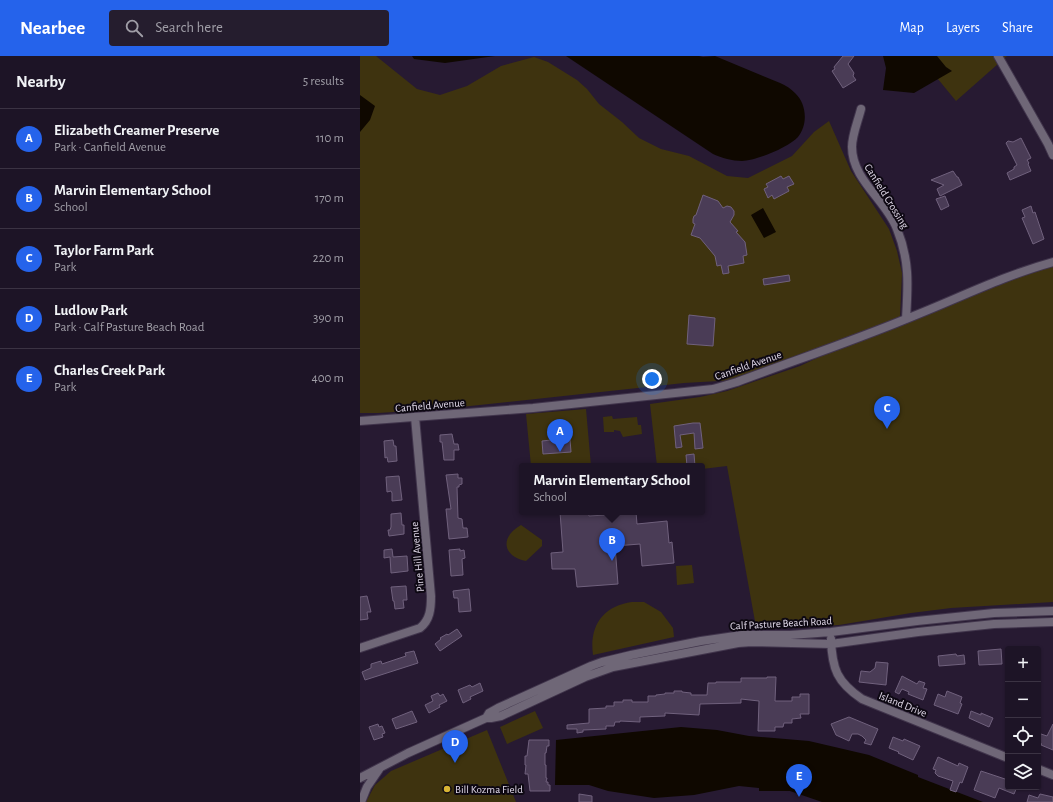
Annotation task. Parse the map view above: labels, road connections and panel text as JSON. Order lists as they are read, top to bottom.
{
  "streets": {
    "street": [
      "Canfield Crossing",
      "Canfield Avenue",
      "Pine Hill Avenue",
      "Calf Pasture Beach Road",
      "Island Drive"
    ]
  },
  "crossings": [
    ["Canfield Crossing", "Canfield Avenue"],
    ["Canfield Avenue", "Pine Hill Avenue"],
    ["Calf Pasture Beach Road", "Island Drive"]
  ],
  "places": ["Bill Kozma Field"],
  "page": {
    "header": "Nearbee",
    "search": "Search here",
    "nav": ["Map", "Layers", "Share"],
    "heading": ["Nearby", "5 results"],
    "list": [
      {
        "mark": "A",
        "name": "Elizabeth Creamer Preserve",
        "note": "Park · Canfield Avenue",
        "value": "110 m"
      },
      {
        "mark": "B",
        "name": "Marvin Elementary School",
        "note": "School",
        "value": "170 m"
      },
      {
        "mark": "C",
        "name": "Taylor Farm Park",
        "note": "Park",
        "value": "220 m"
      },
      {
        "mark": "D",
        "name": "Ludlow Park",
        "note": "Park · Calf Pasture Beach Road",
        "value": "390 m"
      },
      {
        "mark": "E",
        "name": "Charles Creek Park",
        "note": "Park",
        "value": "400 m"
      }
    ],
    "pins": [
      "C",
      "A",
      "B",
      "D",
      "E"
    ],
    "popup": ["Marvin Elementary School", "School"],
    "map_buttons": ["+", "−"]
  }
}
